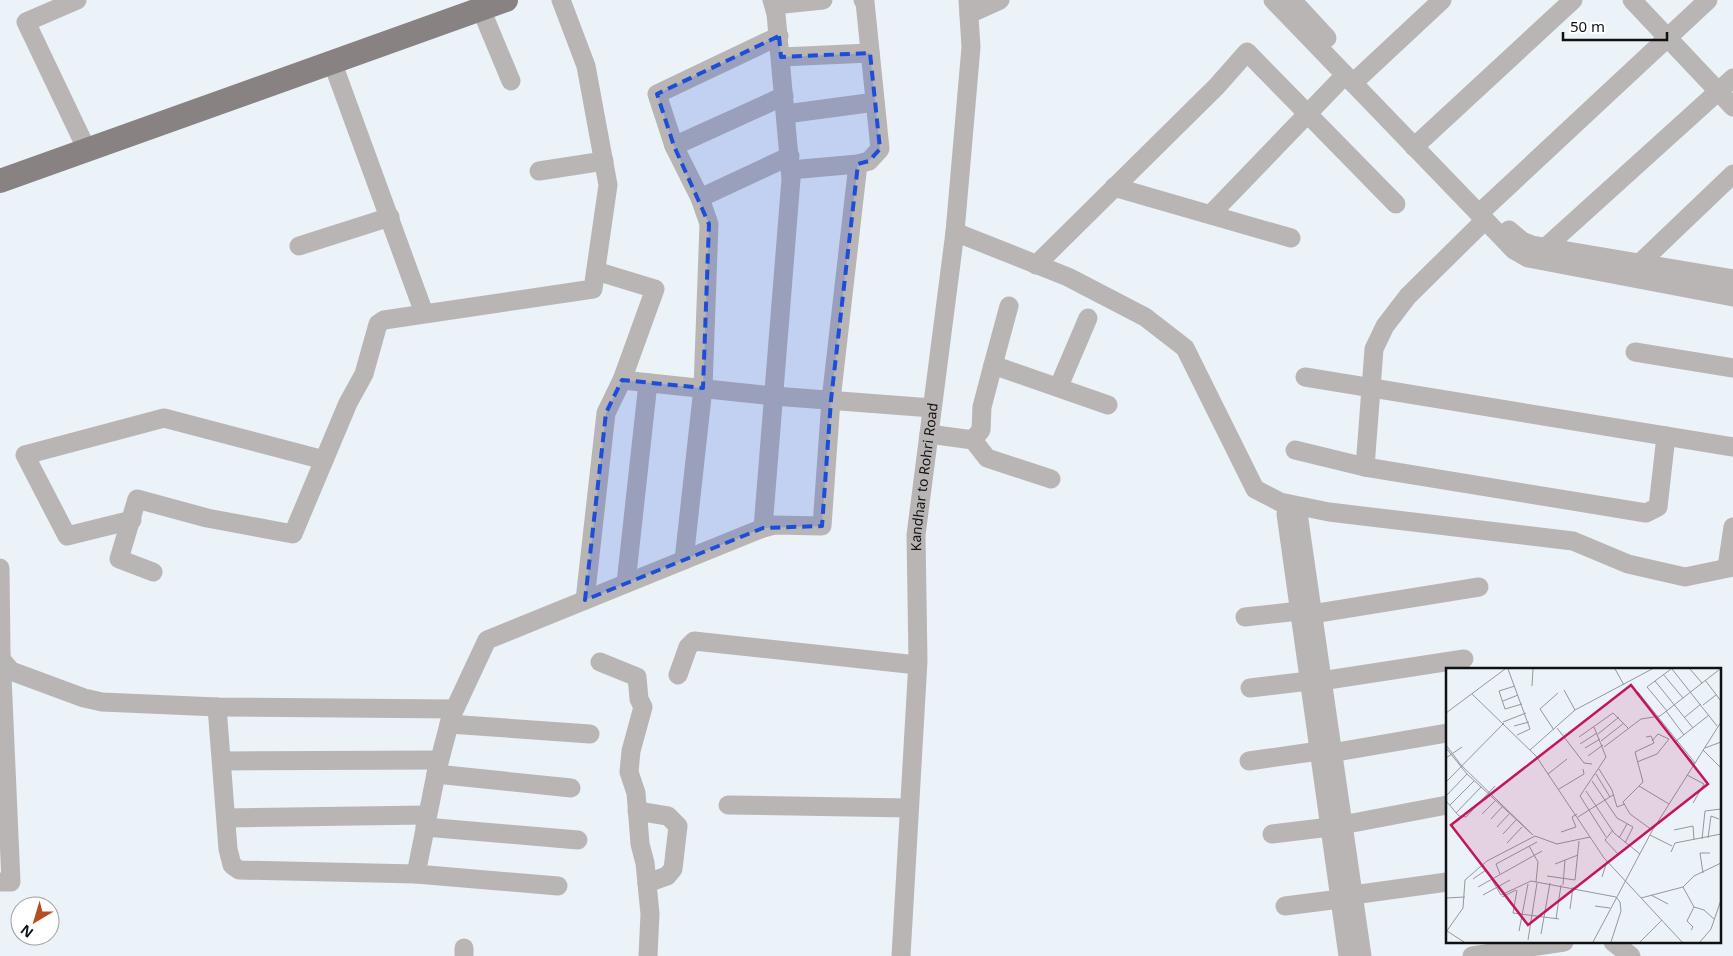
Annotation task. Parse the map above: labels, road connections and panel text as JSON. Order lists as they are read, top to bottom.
{
  "streets": {
    "street": ["Kandhar to Rohri Road"]
  },
  "scale_bar": "50 m",
  "north": "bottom left"
}
